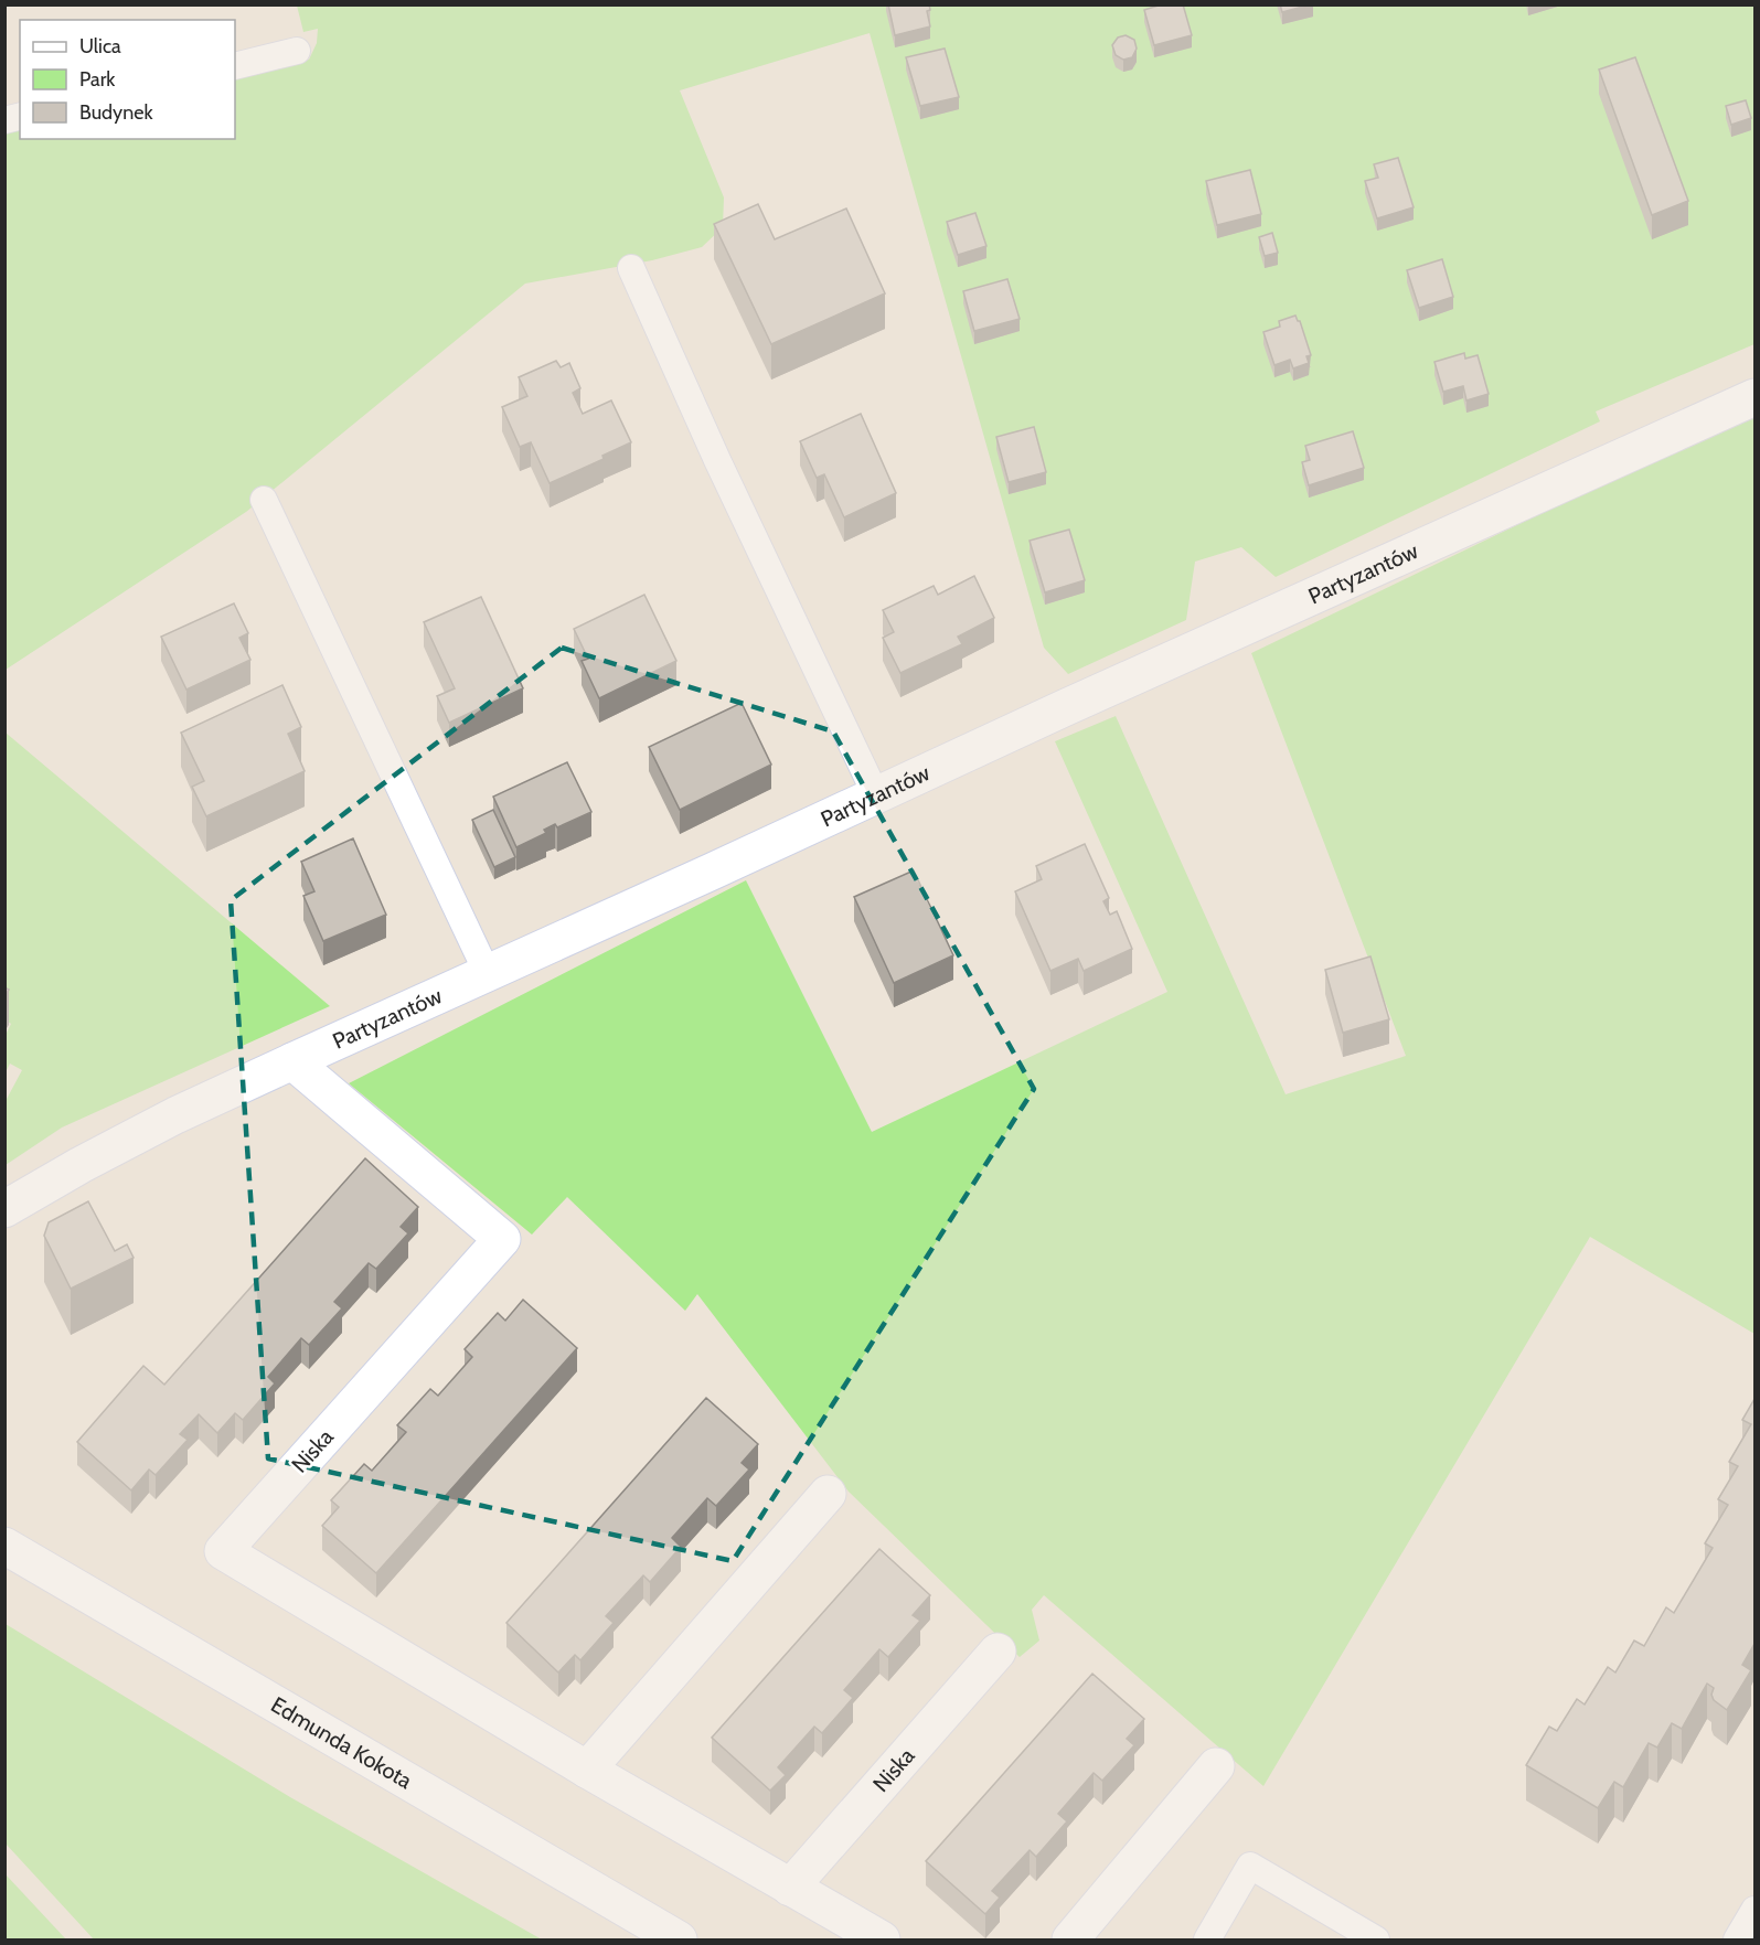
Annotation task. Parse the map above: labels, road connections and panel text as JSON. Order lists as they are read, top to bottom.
{
  "streets": {
    "street": ["Partyzantów", "Niska", "Edmunda Kokota"]
  },
  "crossings": [
    ["Partyzantów", "Niska"]
  ],
  "legend": ["Ulica", "Park", "Budynek"]
}
